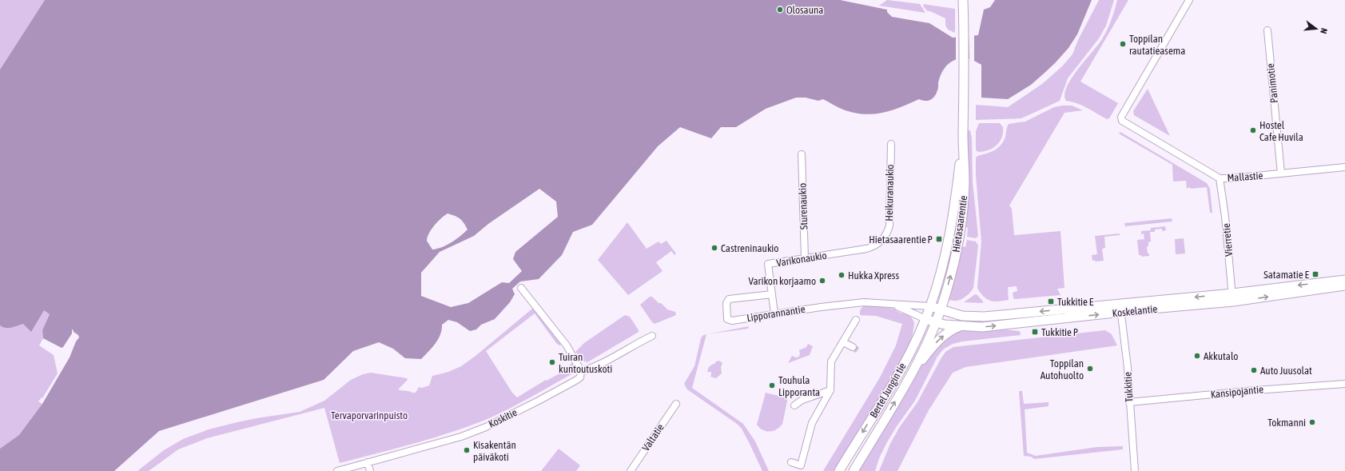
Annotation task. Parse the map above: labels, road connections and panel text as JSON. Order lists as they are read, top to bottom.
{
  "streets": {
    "main road": ["Hietasaarentie", "Koskelantie", "Bertel Jungin tie"],
    "street": [
      "Panimotie",
      "Mallastie",
      "Heikuranaukio",
      "Sturenaukio",
      "Vierretie",
      "Varikonaukio",
      "Lipporannantie",
      "Tukkitie",
      "Kansipojantie",
      "Koskitie",
      "Valtatie"
    ]
  },
  "crossings": [
    ["Panimotie", "Mallastie"],
    ["Mallastie", "Vierretie"],
    ["Heikuranaukio", "Varikonaukio"],
    ["Sturenaukio", "Varikonaukio"],
    ["Hietasaarentie", "Koskelantie"],
    ["Hietasaarentie", "Lipporannantie"],
    ["Hietasaarentie", "Bertel Jungin tie"],
    ["Vierretie", "Koskelantie"],
    ["Varikonaukio", "Lipporannantie"],
    ["Koskelantie", "Lipporannantie"],
    ["Koskelantie", "Tukkitie"],
    ["Koskelantie", "Bertel Jungin tie"],
    ["Lipporannantie", "Bertel Jungin tie"],
    ["Tukkitie", "Kansipojantie"]
  ],
  "parks": ["Tervaporvarinpuisto"],
  "places": {
    "other": [
      "Olosauna",
      "Toppilan rautatieasema",
      "Hostel Cafe Huvila",
      "Castreninaukio",
      "Hukka Xpress",
      "Varikon korjaamo",
      "Akkutalo",
      "Tuiran kuntoutuskoti",
      "Toppilan Autohuolto",
      "Auto Juusolat",
      "Touhula Lipporanta",
      "Tokmanni",
      "Kisakentän päiväkoti"
    ],
    "transit": [
      "Hietasaarentie P",
      "Satamatie E",
      "Tukkitie E",
      "Tukkitie P"
    ]
  },
  "north": "right"
}
